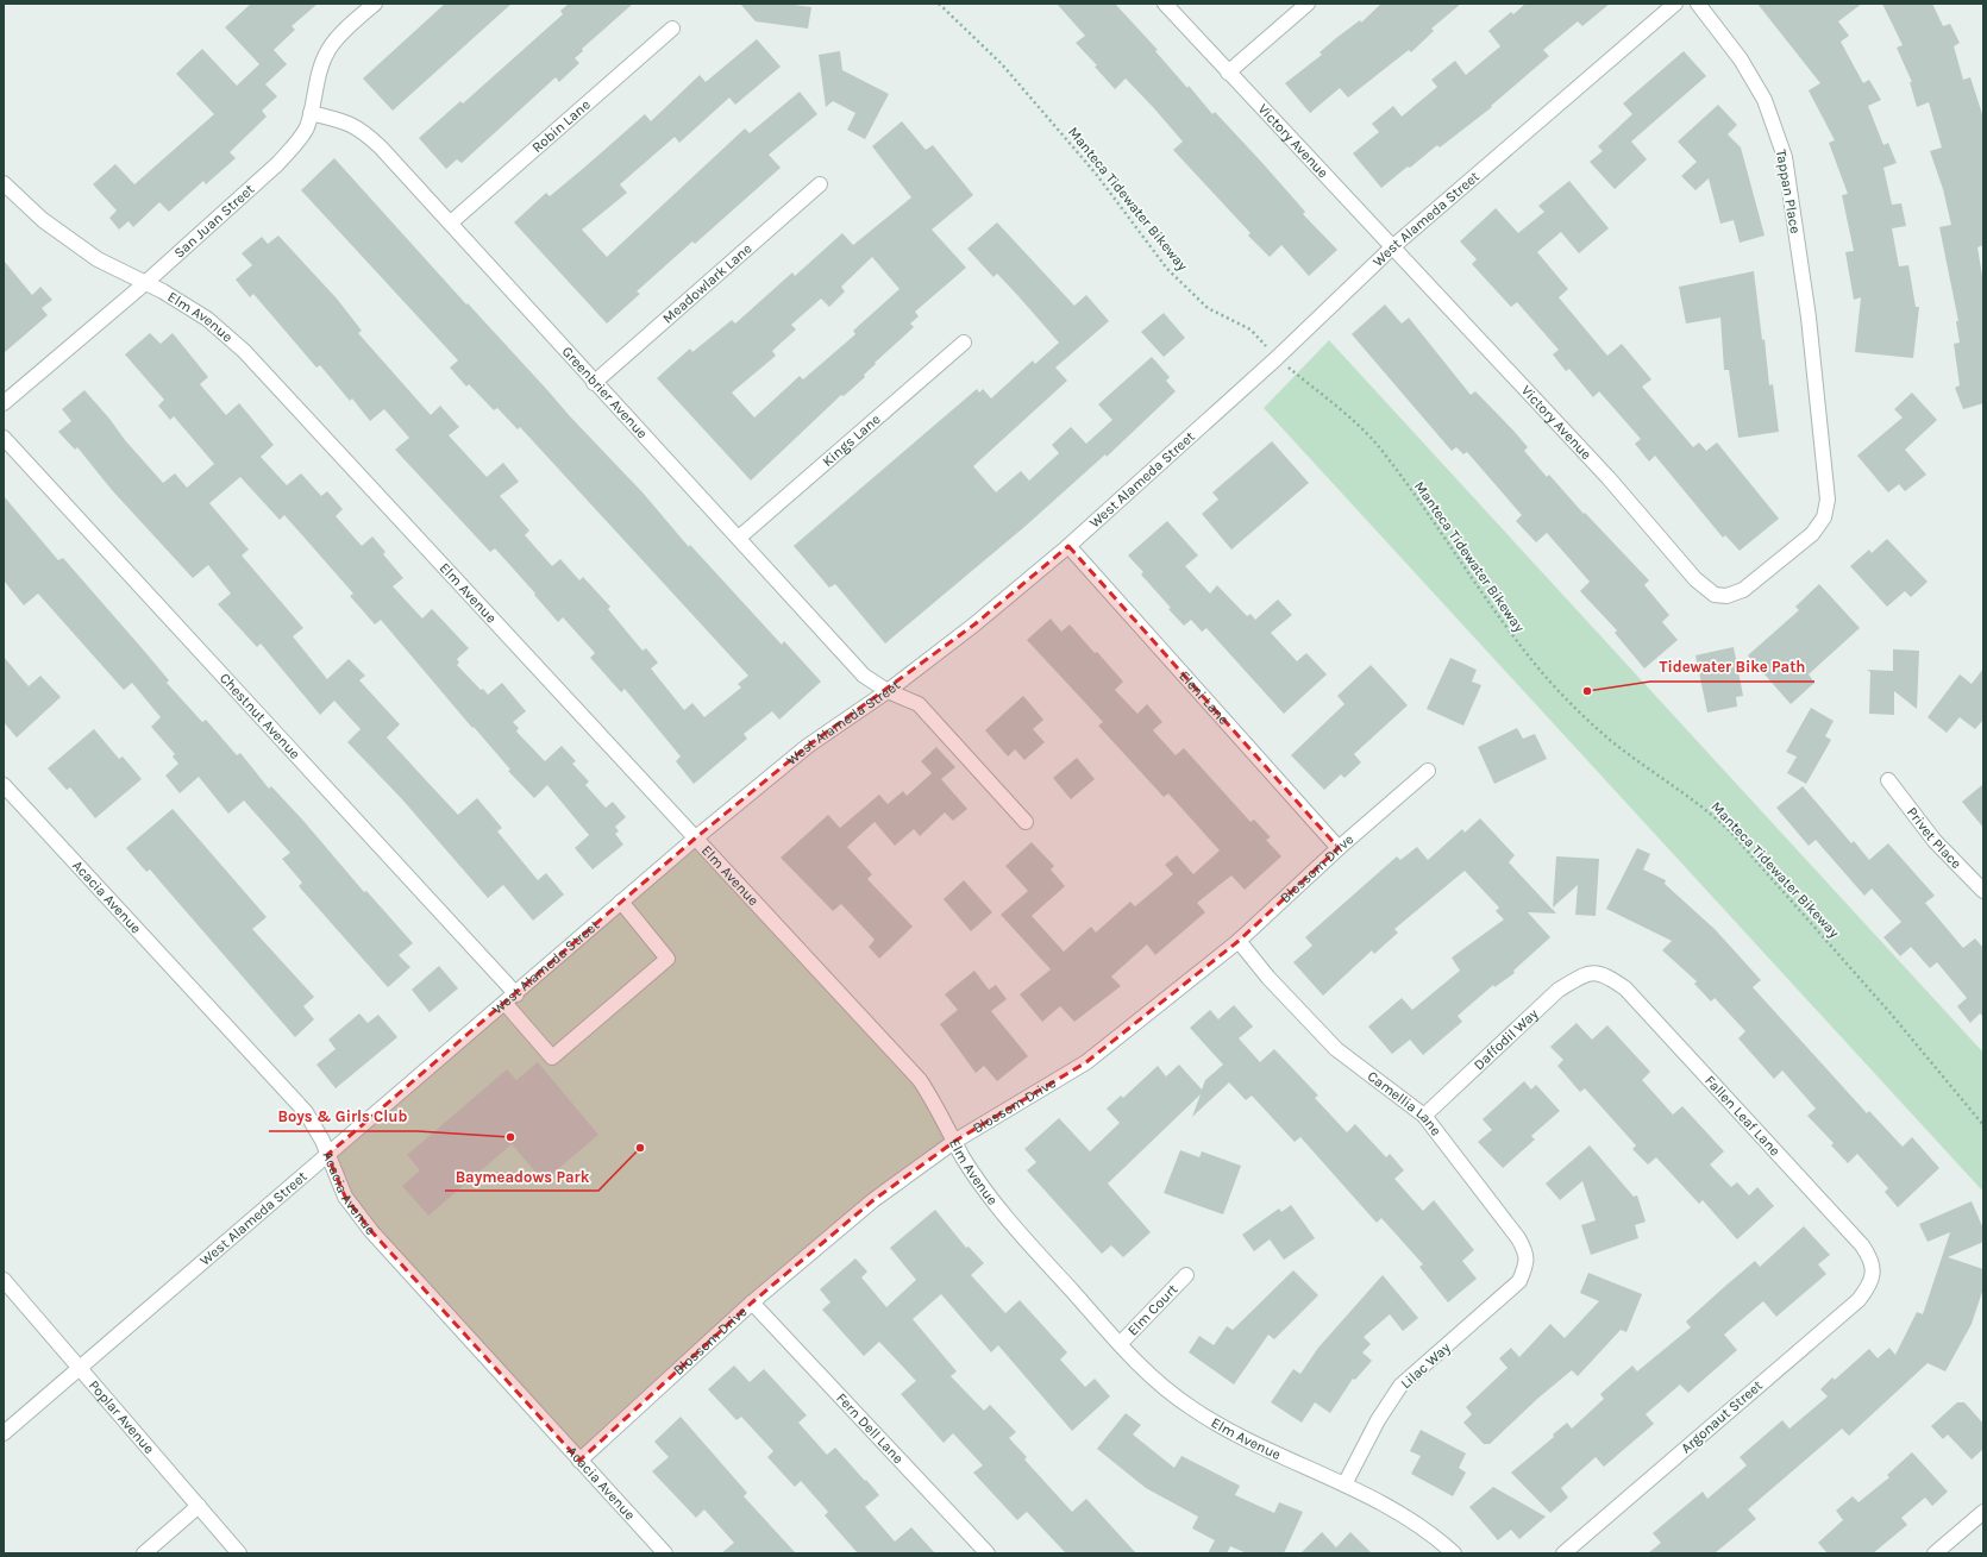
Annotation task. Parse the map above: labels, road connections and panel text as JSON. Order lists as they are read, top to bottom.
{
  "streets": {
    "street": [
      "Robin Lane",
      "Victory Avenue",
      "Tappan Place",
      "West Alameda Street",
      "San Juan Street",
      "Meadowlark Lane",
      "Elm Avenue",
      "Greenbrier Avenue",
      "Kings Lane",
      "Eleni Lane",
      "Chestnut Avenue",
      "Privet Place",
      "Blossom Drive",
      "Acacia Avenue",
      "Daffodil Way",
      "Camellia Lane",
      "Fallen Leaf Lane",
      "Elm Court",
      "Lilac Way",
      "Poplar Avenue",
      "Argonaut Street",
      "Fern Dell Lane"
    ],
    "path": ["Manteca Tidewater Bikeway"]
  },
  "crossings": [
    ["Robin Lane", "Greenbrier Avenue"],
    ["Victory Avenue", "Tappan Place"],
    ["Victory Avenue", "West Alameda Street"],
    ["Manteca Tidewater Bikeway", "West Alameda Street"],
    ["West Alameda Street", "Elm Avenue"],
    ["West Alameda Street", "Greenbrier Avenue"],
    ["West Alameda Street", "Eleni Lane"],
    ["West Alameda Street", "Chestnut Avenue"],
    ["West Alameda Street", "Acacia Avenue"],
    ["West Alameda Street", "Poplar Avenue"],
    ["San Juan Street", "Elm Avenue"],
    ["San Juan Street", "Greenbrier Avenue"],
    ["Meadowlark Lane", "Greenbrier Avenue"],
    ["Elm Avenue", "Blossom Drive"],
    ["Elm Avenue", "Elm Court"],
    ["Elm Avenue", "Lilac Way"],
    ["Greenbrier Avenue", "Kings Lane"],
    ["Eleni Lane", "Blossom Drive"],
    ["Blossom Drive", "Acacia Avenue"],
    ["Blossom Drive", "Camellia Lane"],
    ["Blossom Drive", "Fern Dell Lane"],
    ["Daffodil Way", "Camellia Lane"],
    ["Daffodil Way", "Fallen Leaf Lane"],
    ["Camellia Lane", "Lilac Way"],
    ["Fallen Leaf Lane", "Argonaut Street"]
  ],
  "places": ["Tidewater Bike Path", "Boys & Girls Club", "Baymeadows Park"]
}
